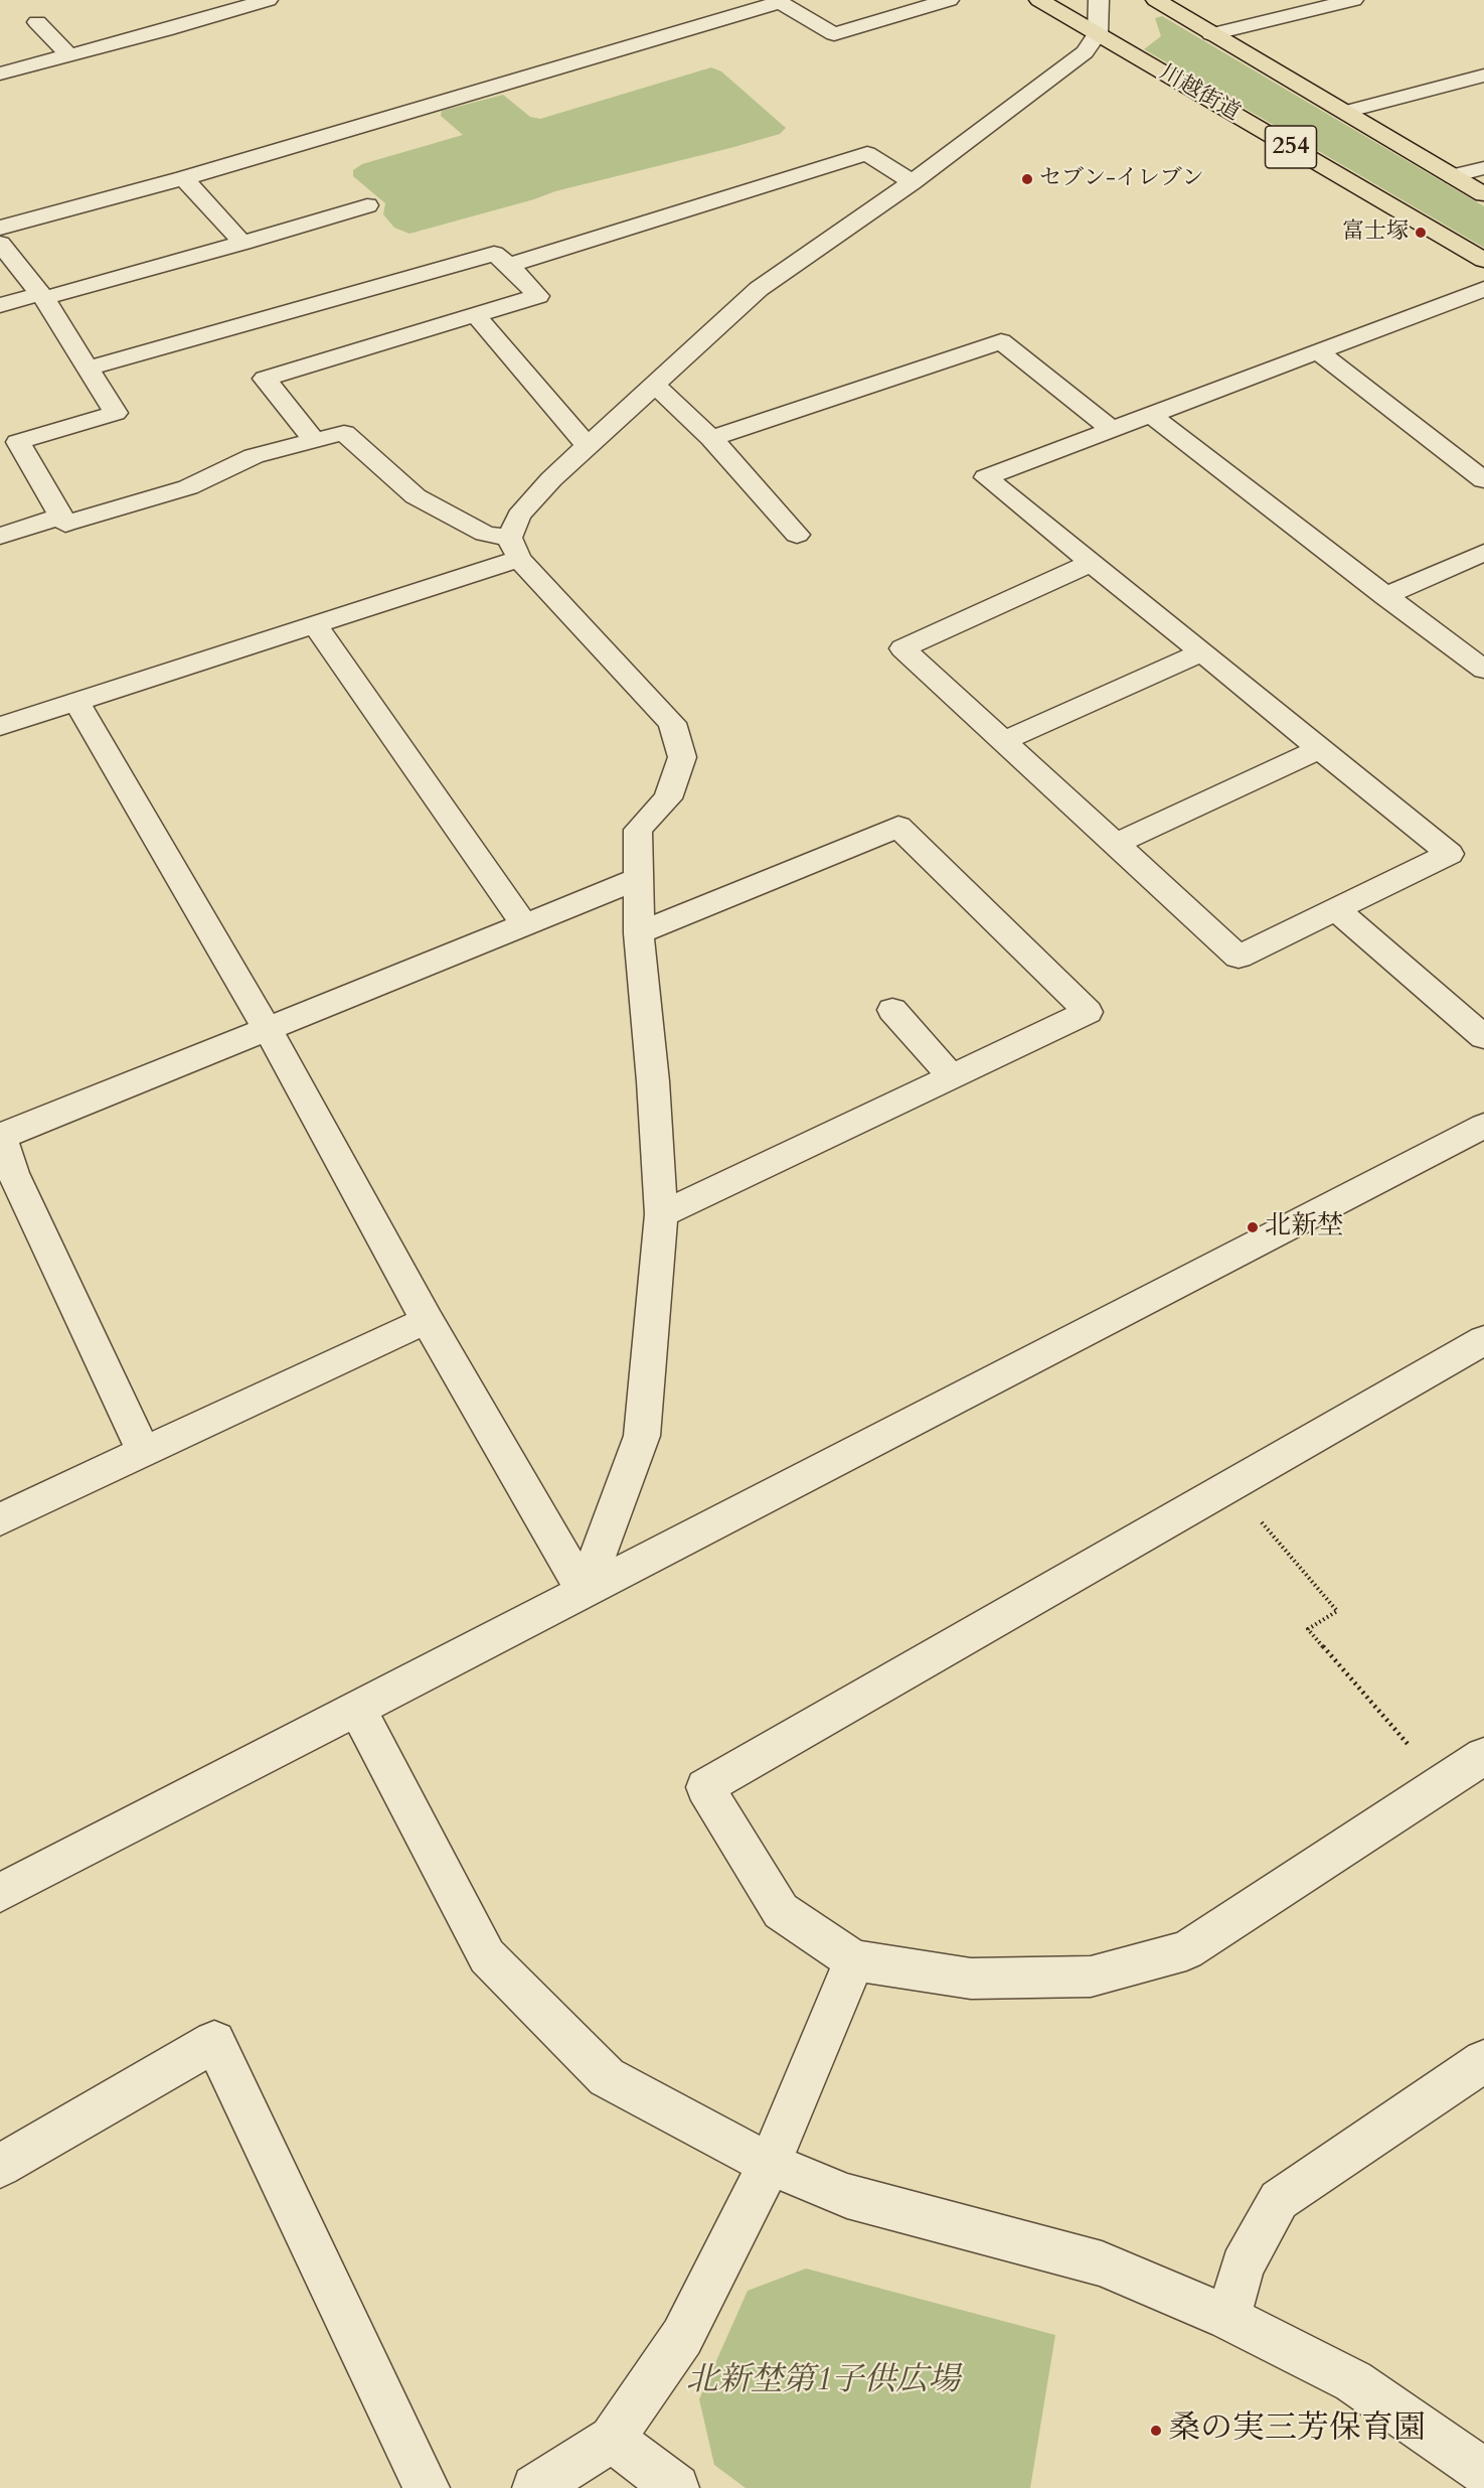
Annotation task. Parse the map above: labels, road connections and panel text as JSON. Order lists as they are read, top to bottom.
{
  "streets": {
    "highway": ["川越街道", "254"]
  },
  "parks": ["北新埜第1子供広場"],
  "places": [
    "セブン-イレブン",
    "富士塚",
    "北新埜",
    "桑の実三芳保育園"
  ]
}
